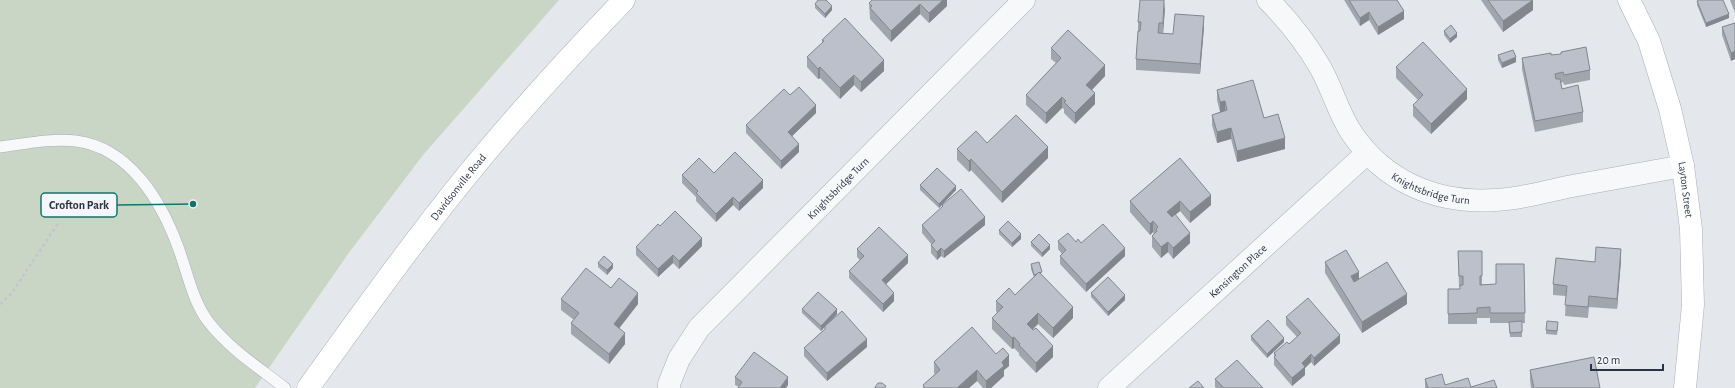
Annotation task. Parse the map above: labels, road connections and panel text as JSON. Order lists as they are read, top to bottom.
{
  "streets": {
    "main road": ["Davidsonville Road", "Layton Street"],
    "street": ["Knightsbridge Turn", "Kensington Place"]
  },
  "crossings": [
    ["Knightsbridge Turn", "Layton Street"],
    ["Knightsbridge Turn", "Kensington Place"]
  ],
  "places": ["Crofton Park"],
  "scale_bar": "20 m"
}
